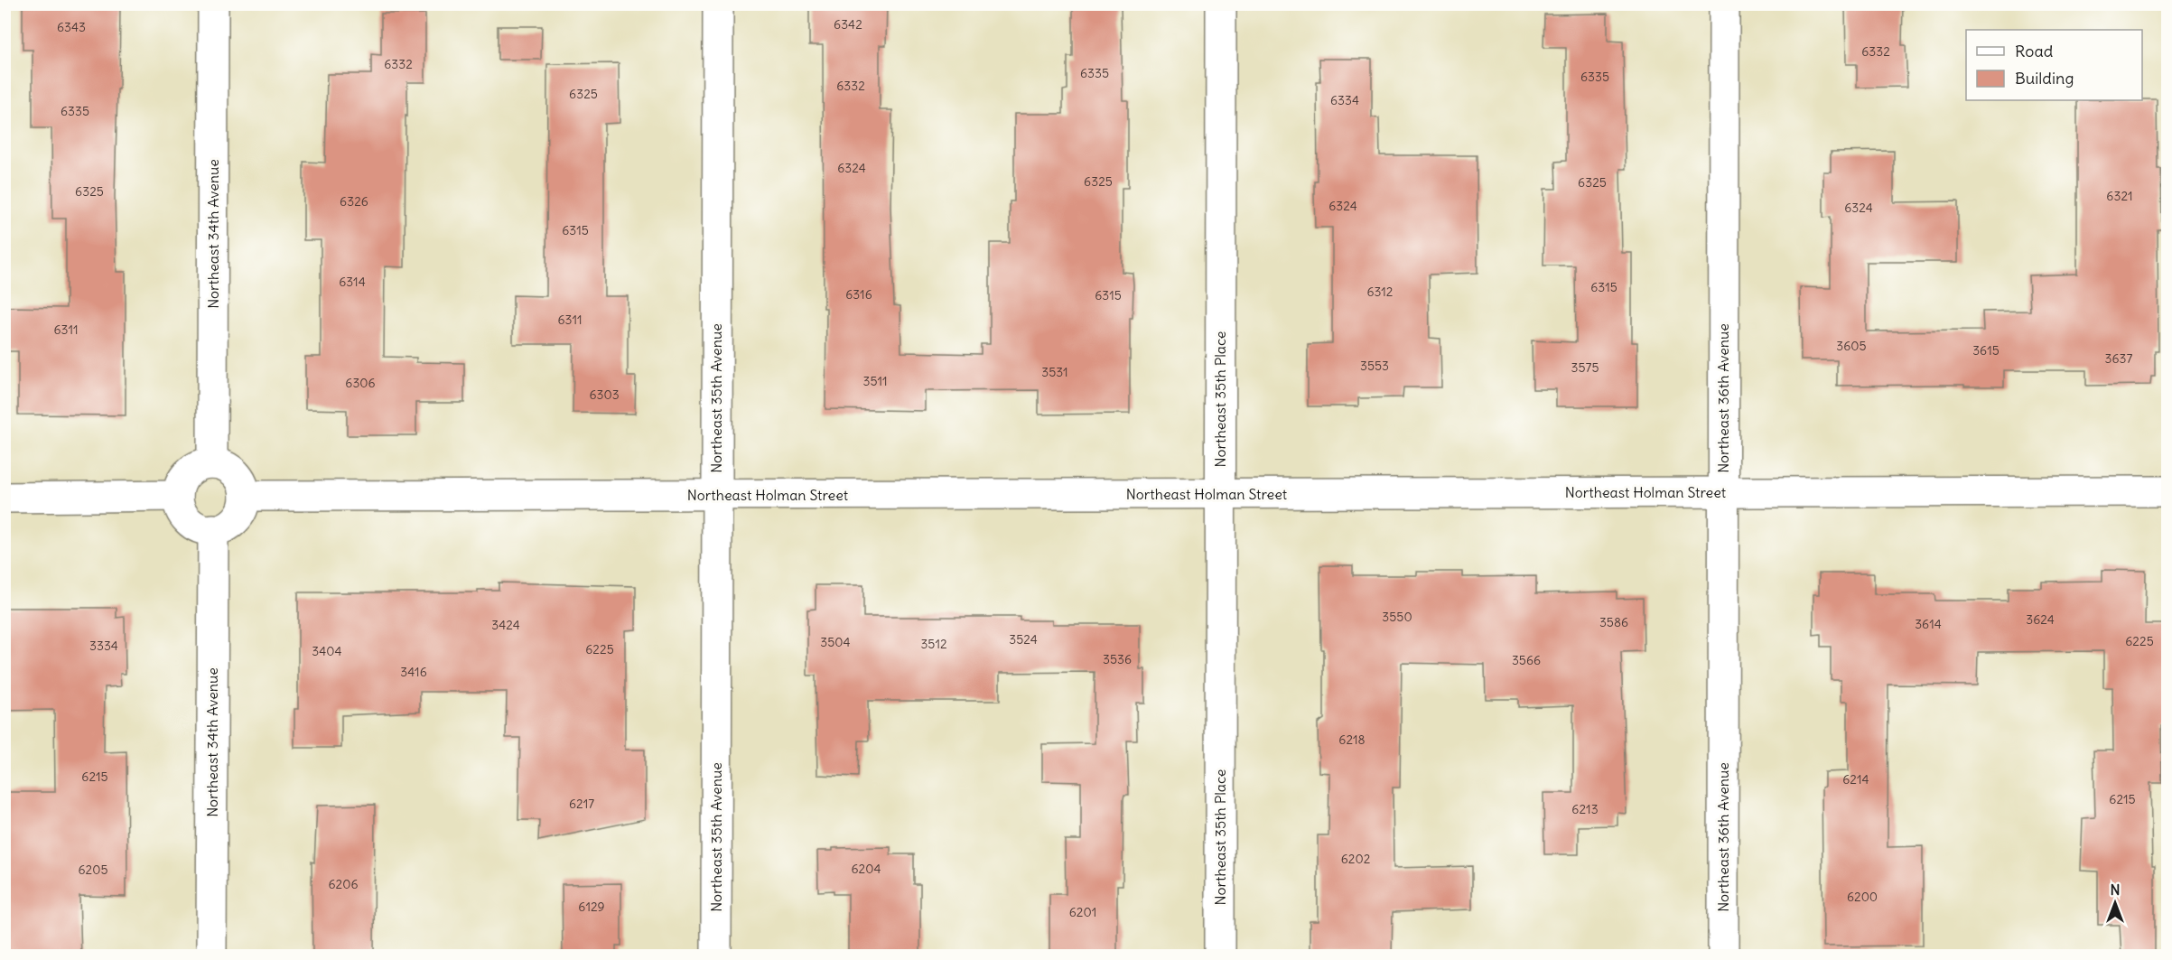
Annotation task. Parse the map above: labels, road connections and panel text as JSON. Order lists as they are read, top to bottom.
{
  "streets": {
    "street": [
      "Northeast 34th Avenue",
      "Northeast 35th Avenue",
      "Northeast 36th Avenue",
      "Northeast 35th Place",
      "Northeast Holman Street"
    ]
  },
  "crossings": [
    ["Northeast 34th Avenue", "Northeast Holman Street"],
    ["Northeast 35th Avenue", "Northeast Holman Street"],
    ["Northeast 36th Avenue", "Northeast Holman Street"],
    ["Northeast 35th Place", "Northeast Holman Street"]
  ],
  "house_numbers": [
    "6342",
    "6343",
    "6332",
    "6332",
    "6335",
    "6335",
    "6332",
    "6325",
    "6334",
    "6335",
    "6324",
    "6325",
    "6325",
    "6325",
    "6321",
    "6326",
    "6324",
    "6324",
    "6315",
    "6314",
    "6315",
    "6312",
    "6316",
    "6315",
    "6311",
    "6311",
    "3605",
    "3615",
    "3637",
    "3553",
    "3575",
    "3531",
    "3511",
    "6306",
    "6303",
    "3550",
    "3624",
    "3586",
    "3614",
    "3424",
    "3524",
    "6225",
    "3504",
    "3512",
    "3334",
    "6225",
    "3404",
    "3536",
    "3566",
    "3416",
    "6218",
    "6215",
    "6214",
    "6215",
    "6217",
    "6213",
    "6202",
    "6204",
    "6205",
    "6206",
    "6200",
    "6129",
    "6201"
  ],
  "legend": ["Road", "Building"],
  "north": "top"
}
